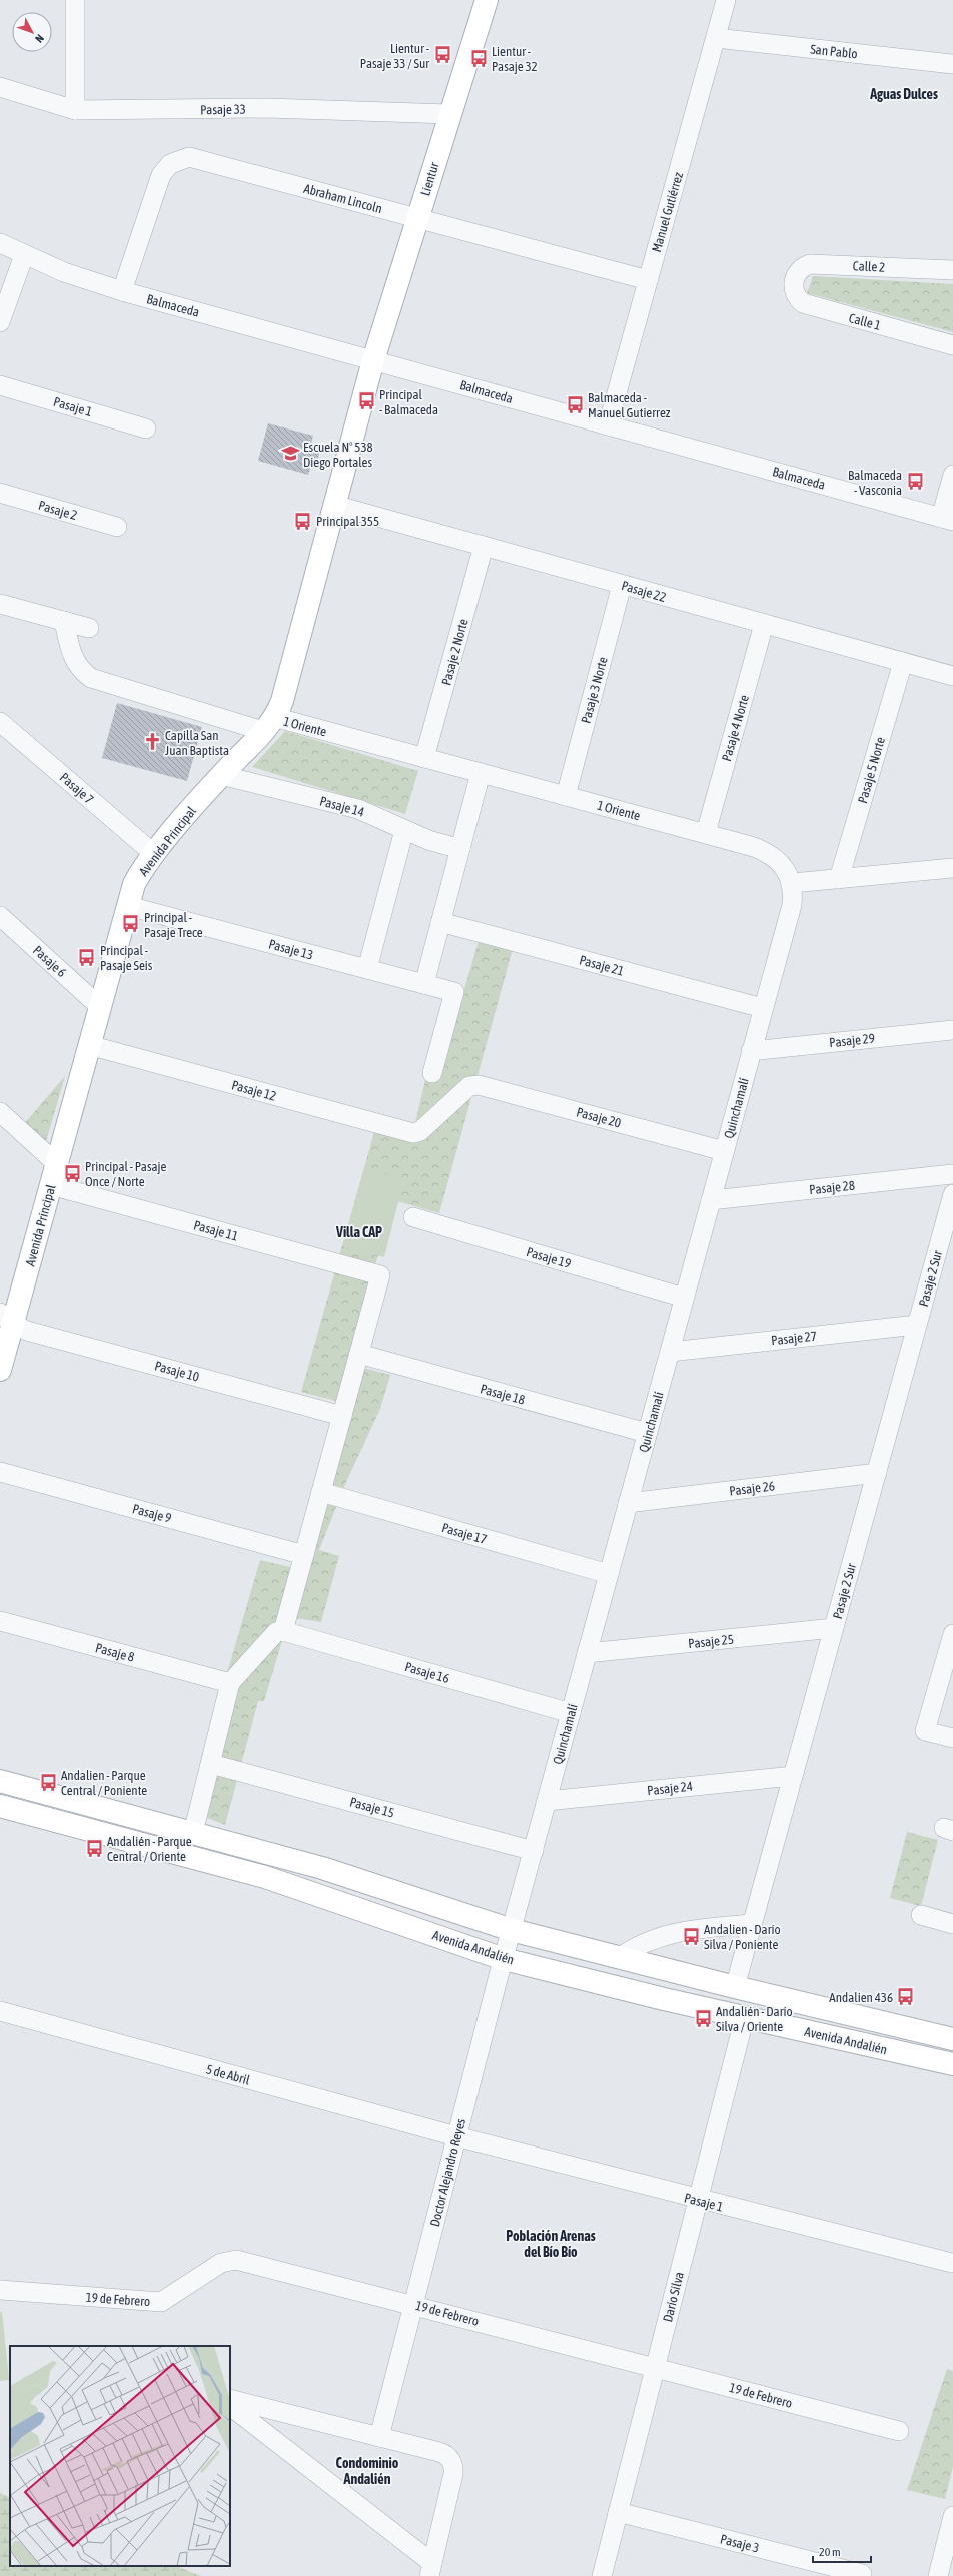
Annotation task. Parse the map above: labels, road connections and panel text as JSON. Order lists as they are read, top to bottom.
{
  "streets": {
    "main road": ["Lientur", "Avenida Principal", "Avenida Andalién"],
    "street": [
      "San Pablo",
      "Pasaje 33",
      "Abraham Lincoln",
      "Manuel Gutiérrez",
      "Calle 2",
      "Balmaceda",
      "Calle 1",
      "Pasaje 1",
      "Pasaje 2",
      "Pasaje 22",
      "Pasaje 2 Norte",
      "Pasaje 3 Norte",
      "1 Oriente",
      "Pasaje 4 Norte",
      "Pasaje 5 Norte",
      "Pasaje 7",
      "Pasaje 14",
      "Pasaje 13",
      "Pasaje 6",
      "Pasaje 21",
      "Pasaje 29",
      "Pasaje 12",
      "Quinchamalí",
      "Pasaje 20",
      "Pasaje 28",
      "Pasaje 11",
      "Pasaje 19",
      "Pasaje 2 Sur",
      "Pasaje 27",
      "Pasaje 10",
      "Pasaje 18",
      "Pasaje 26",
      "Pasaje 9",
      "Pasaje 17",
      "Pasaje 25",
      "Pasaje 8",
      "Pasaje 16",
      "Pasaje 24",
      "Pasaje 15",
      "5 de Abril",
      "Doctor Alejandro Reyes",
      "Dario Silva",
      "19 de Febrero",
      "Pasaje 3"
    ]
  },
  "crossings": [
    ["San Pablo", "Manuel Gutiérrez"],
    ["Pasaje 33", "Lientur"],
    ["Lientur", "Abraham Lincoln"],
    ["Lientur", "Balmaceda"],
    ["Lientur", "Avenida Principal"],
    ["Abraham Lincoln", "Manuel Gutiérrez"],
    ["Abraham Lincoln", "Balmaceda"],
    ["Manuel Gutiérrez", "Balmaceda"],
    ["Calle 2", "Calle 1"],
    ["Balmaceda", "Avenida Principal"],
    ["Pasaje 1", "5 de Abril"],
    ["Pasaje 1", "Doctor Alejandro Reyes"],
    ["Pasaje 1", "Dario Silva"],
    ["Pasaje 22", "Pasaje 2 Norte"],
    ["Pasaje 22", "Pasaje 3 Norte"],
    ["Pasaje 22", "Pasaje 4 Norte"],
    ["Pasaje 22", "Pasaje 5 Norte"],
    ["Pasaje 22", "Avenida Principal"],
    ["Pasaje 2 Norte", "1 Oriente"],
    ["Pasaje 3 Norte", "1 Oriente"],
    ["1 Oriente", "Pasaje 4 Norte"],
    ["1 Oriente", "Avenida Principal"],
    ["1 Oriente", "Quinchamalí"],
    ["Pasaje 7", "Avenida Principal"],
    ["Pasaje 14", "Avenida Principal"],
    ["Avenida Principal", "Pasaje 13"],
    ["Avenida Principal", "Pasaje 6"],
    ["Avenida Principal", "Pasaje 12"],
    ["Avenida Principal", "Pasaje 11"],
    ["Avenida Principal", "Pasaje 10"],
    ["Pasaje 21", "Quinchamalí"],
    ["Pasaje 29", "Quinchamalí"],
    ["Pasaje 12", "Pasaje 20"],
    ["Quinchamalí", "Pasaje 20"],
    ["Quinchamalí", "Pasaje 28"],
    ["Quinchamalí", "Pasaje 19"],
    ["Quinchamalí", "Pasaje 27"],
    ["Quinchamalí", "Pasaje 18"],
    ["Quinchamalí", "Pasaje 26"],
    ["Quinchamalí", "Pasaje 17"],
    ["Quinchamalí", "Pasaje 25"],
    ["Quinchamalí", "Pasaje 16"],
    ["Quinchamalí", "Pasaje 24"],
    ["Quinchamalí", "Pasaje 15"],
    ["Quinchamalí", "Avenida Andalién"],
    ["Quinchamalí", "Doctor Alejandro Reyes"],
    ["Pasaje 11", "Pasaje 18"],
    ["Pasaje 2 Sur", "Pasaje 27"],
    ["Pasaje 2 Sur", "Pasaje 26"],
    ["Pasaje 2 Sur", "Pasaje 25"],
    ["Pasaje 2 Sur", "Pasaje 24"],
    ["Pasaje 2 Sur", "Avenida Andalién"],
    ["Avenida Andalién", "Doctor Alejandro Reyes"],
    ["Avenida Andalién", "Dario Silva"],
    ["5 de Abril", "Doctor Alejandro Reyes"],
    ["Doctor Alejandro Reyes", "19 de Febrero"],
    ["Dario Silva", "19 de Febrero"],
    ["Dario Silva", "Pasaje 3"]
  ],
  "districts": [
    "Aguas Dulces",
    "Villa CAP",
    "Población Arenas del Bío Bío",
    "Condominio Andalién"
  ],
  "places": {
    "bus stop": [
      "Lientur - Pasaje 33 / Sur",
      "Lientur - Pasaje 32",
      "Principal - Balmaceda",
      "Balmaceda - Manuel Gutierrez",
      "Balmaceda - Vasconia",
      "Principal 355",
      "Principal - Pasaje Trece",
      "Principal - Pasaje Seis",
      "Principal - Pasaje Once / Norte",
      "Andalien - Parque Central / Poniente",
      "Andalién - Parque Central / Oriente",
      "Andalien - Darío Silva / Poniente",
      "Andalien 436",
      "Andalién - Darío Silva / Oriente"
    ],
    "school or university": ["Escuela Nº 538 Diego Portales"],
    "church": ["Capilla San Juan Baptista"]
  },
  "scale_bar": "20 m",
  "north": "bottom right"
}
